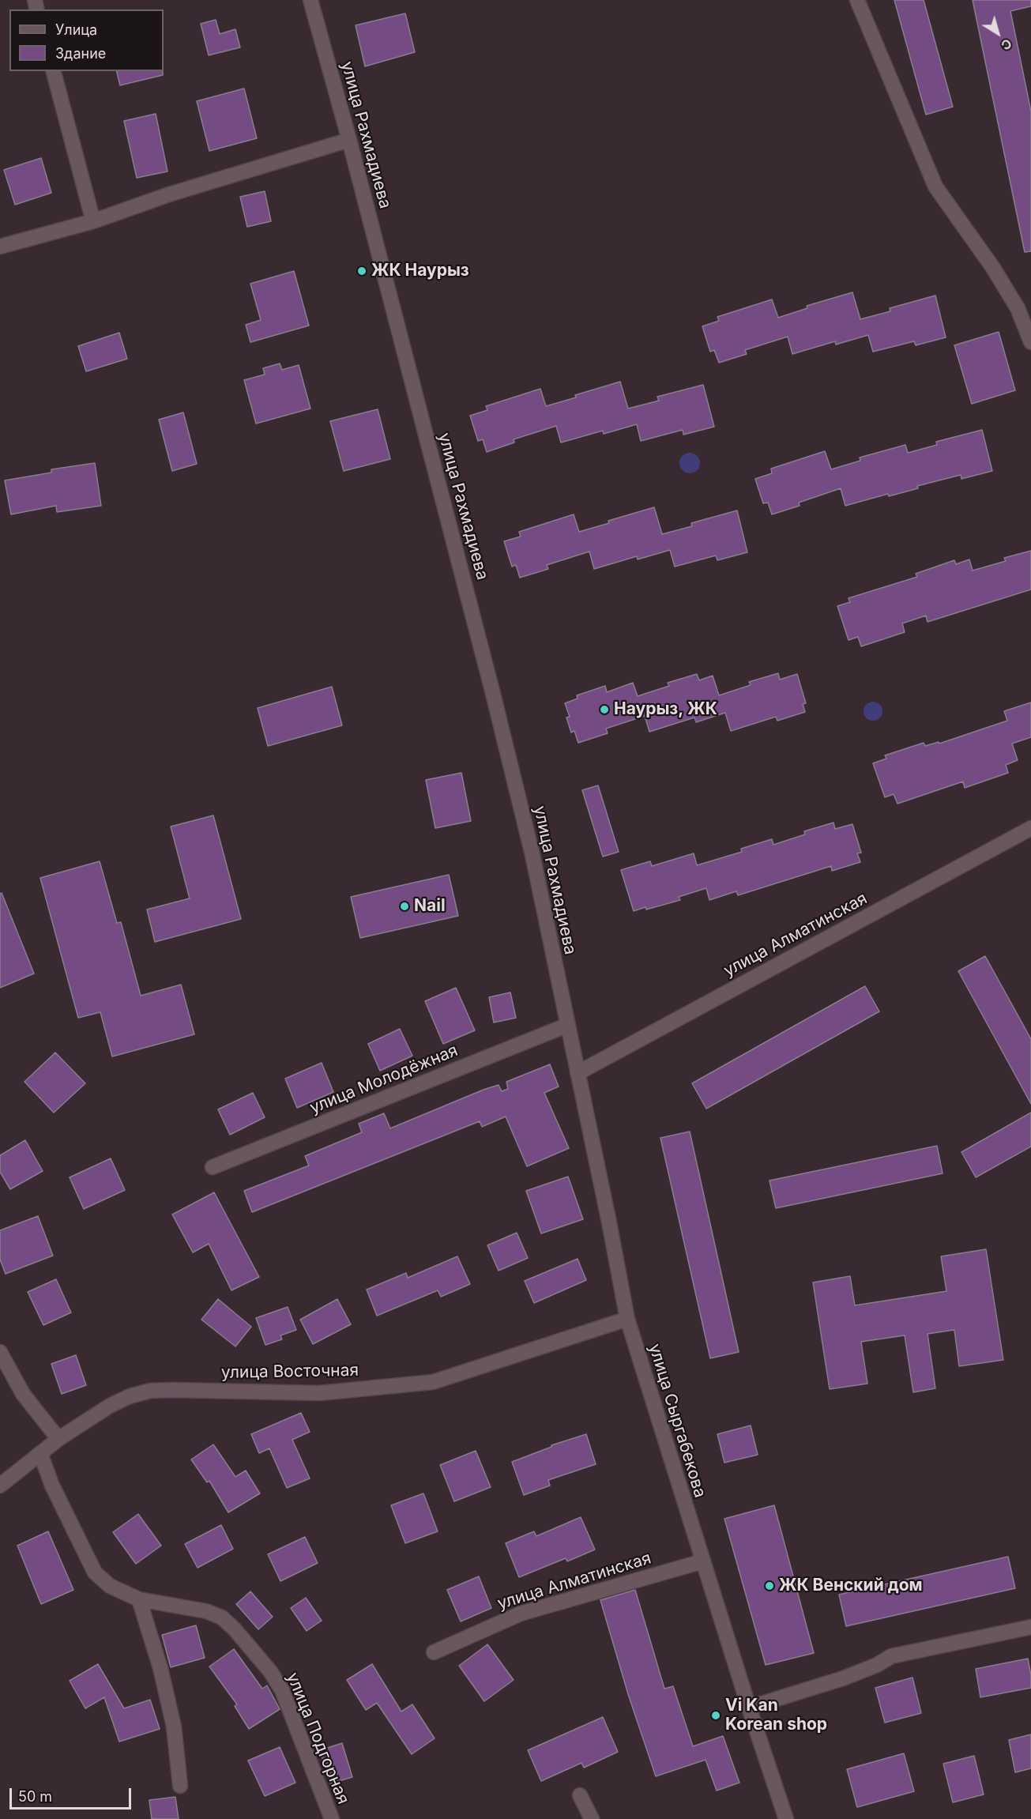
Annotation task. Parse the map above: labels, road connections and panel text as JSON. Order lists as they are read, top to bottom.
{
  "streets": {
    "street": [
      "улица Рахмадиева",
      "улица Алматинская",
      "улица Молодёжная",
      "улица Восточная",
      "улица Сыргабекова",
      "улица Подгорная"
    ]
  },
  "crossings": [
    ["улица Рахмадиева", "улица Молодёжная"],
    ["улица Рахмадиева", "улица Сыргабекова"],
    ["улица Алматинская", "улица Сыргабекова"],
    ["улица Молодёжная", "улица Сыргабекова"],
    ["улица Восточная", "улица Сыргабекова"],
    ["улица Восточная", "улица Подгорная"]
  ],
  "places": [
    "ЖК Наурыз",
    "Наурыз, ЖК",
    "Nail",
    "ЖК Венский дом",
    "Vi Kan Korean shop"
  ],
  "legend": ["Улица", "Здание"],
  "scale_bar": "50 m",
  "north": "bottom right"
}
